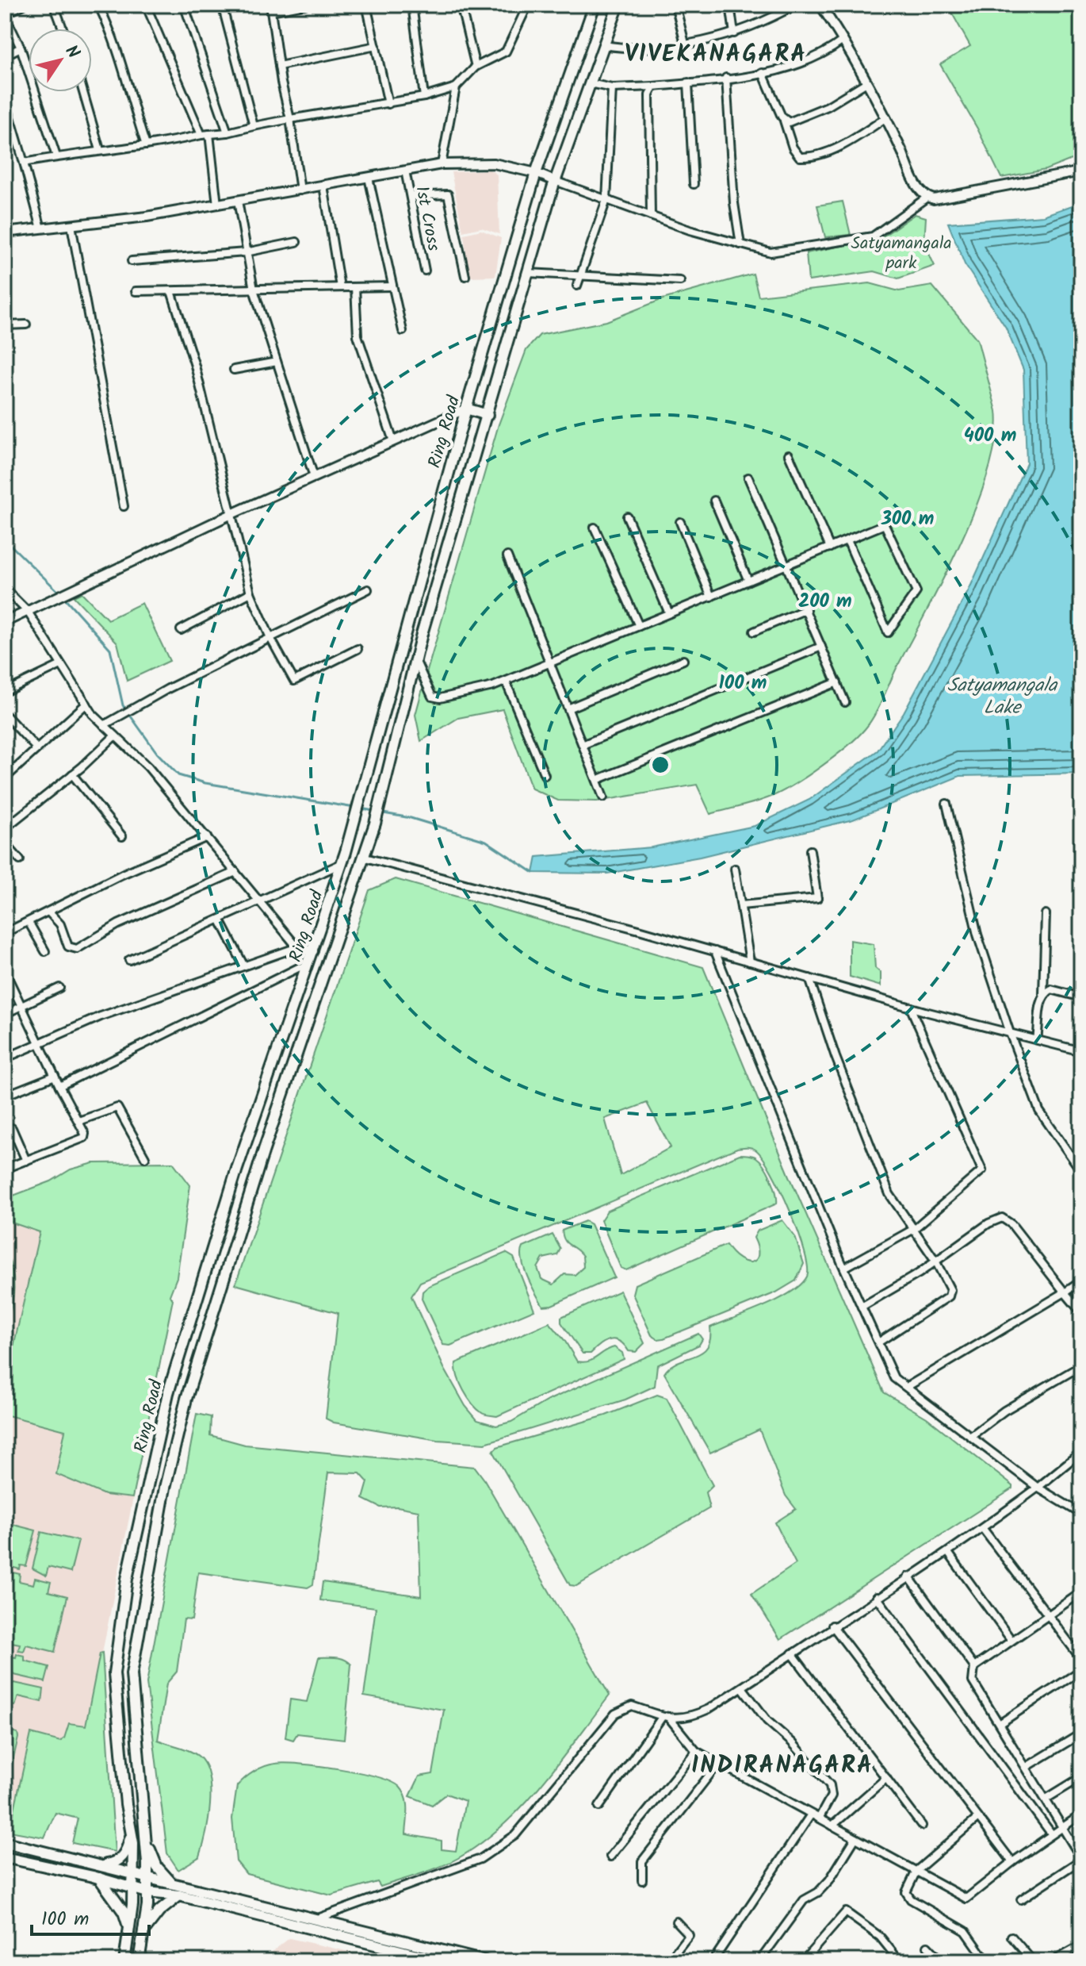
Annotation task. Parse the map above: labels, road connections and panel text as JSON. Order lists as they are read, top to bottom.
{
  "streets": {
    "main road": ["Ring Road"],
    "street": ["1st Cross"]
  },
  "districts": ["VIVEKANAGARA", "INDIRANAGARA"],
  "water": ["Satyamangala Lake"],
  "parks": ["Satyamangala park"],
  "scale_bar": "100 m",
  "north": "top right",
  "rings": [
    "400 m",
    "300 m",
    "200 m",
    "100 m"
  ]
}
